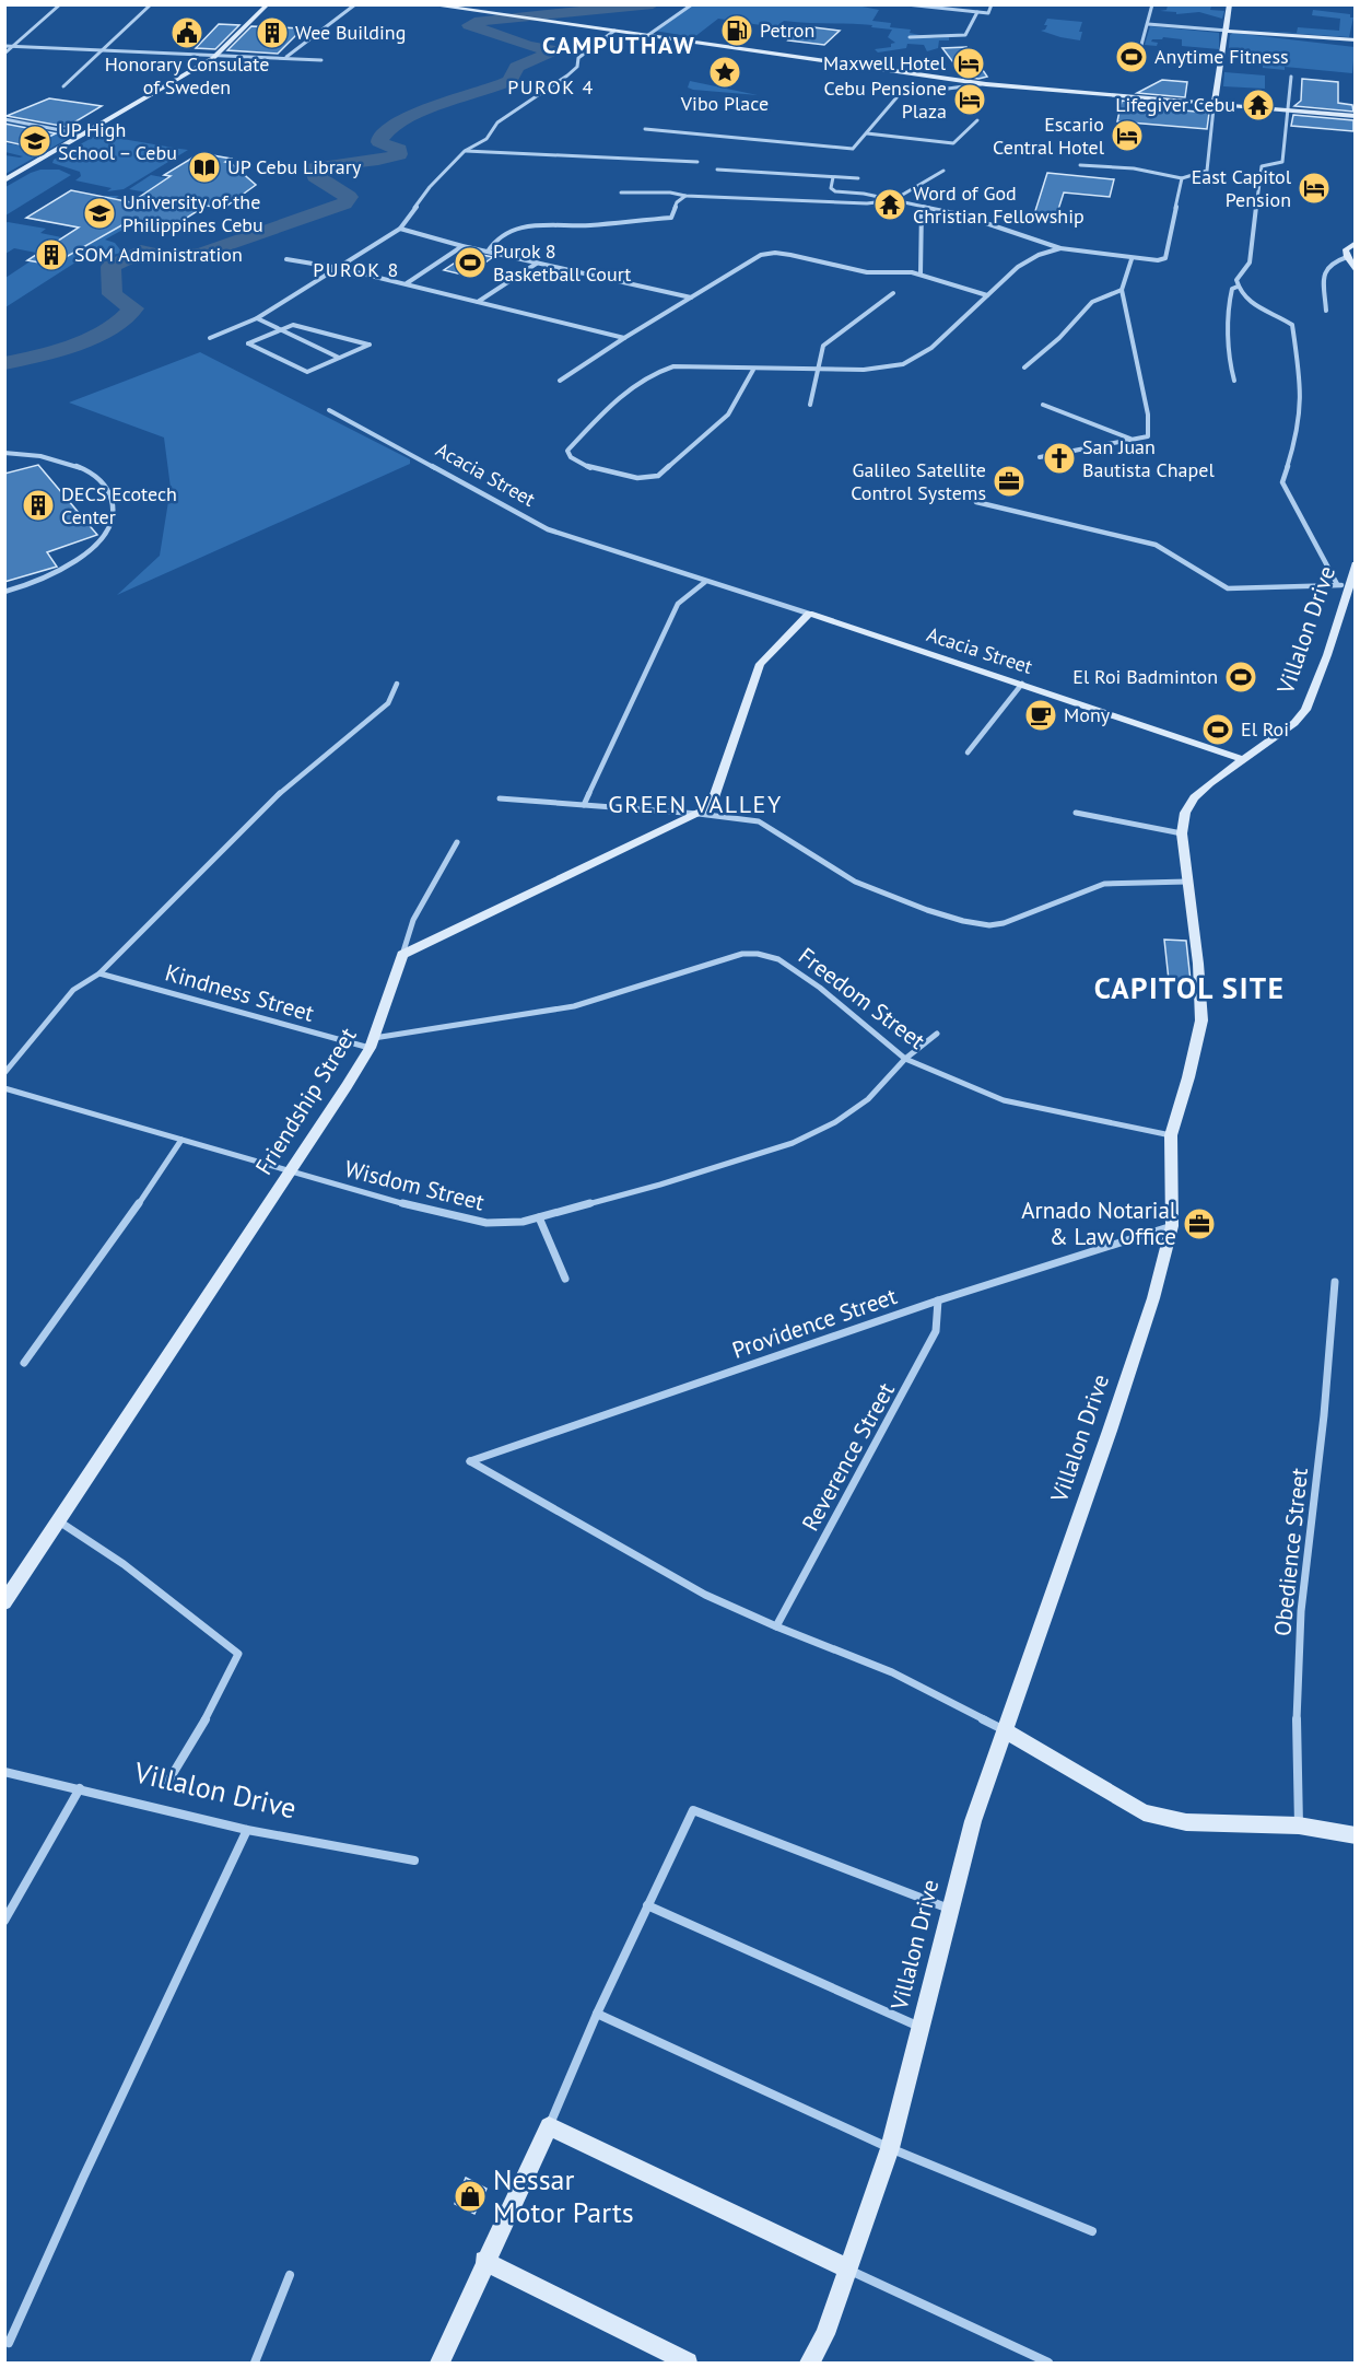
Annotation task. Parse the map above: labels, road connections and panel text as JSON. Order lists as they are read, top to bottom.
{
  "streets": {
    "street": [
      "Acacia Street",
      "Villalon Drive",
      "Kindness Street",
      "Freedom Street",
      "Friendship Street",
      "Wisdom Street",
      "Providence Street",
      "Reverence Street",
      "Obedience Street"
    ]
  },
  "crossings": [
    ["Acacia Street", "Villalon Drive"],
    ["Villalon Drive", "Freedom Street"],
    ["Villalon Drive", "Providence Street"],
    ["Kindness Street", "Freedom Street"],
    ["Kindness Street", "Friendship Street"],
    ["Freedom Street", "Friendship Street"],
    ["Freedom Street", "Wisdom Street"],
    ["Friendship Street", "Wisdom Street"],
    ["Providence Street", "Reverence Street"]
  ],
  "districts": [
    "CAMPUTHAW",
    "PUROK 4",
    "PUROK 8",
    "GREEN VALLEY",
    "CAPITOL SITE"
  ],
  "places": {
    "fuel station": ["Petron"],
    "public building": ["Honorary Consulate of Sweden"],
    "building": ["Wee Building", "SOM Administration", "DECS Ecotech Center"],
    "sports": [
      "Anytime Fitness",
      "Purok 8 Basketball Court",
      "El Roi Badminton",
      "El Roi"
    ],
    "hotel": [
      "Maxwell Hotel",
      "Cebu Pensione Plaza",
      "Escario Central Hotel",
      "East Capitol Pension"
    ],
    "place": ["Vibo Place"],
    "temple": ["Lifegiver Cebu", "Word of God Christian Fellowship"],
    "school or university": ["UP High School – Cebu", "University of the Philippines Cebu"],
    "library": ["UP Cebu Library"],
    "church": ["San Juan Bautista Chapel"],
    "office": ["Galileo Satellite Control Systems", "Arnado Notarial & Law Office"],
    "cafe": ["Mony"],
    "shop": ["Nessar Motor Parts"]
  }
}
